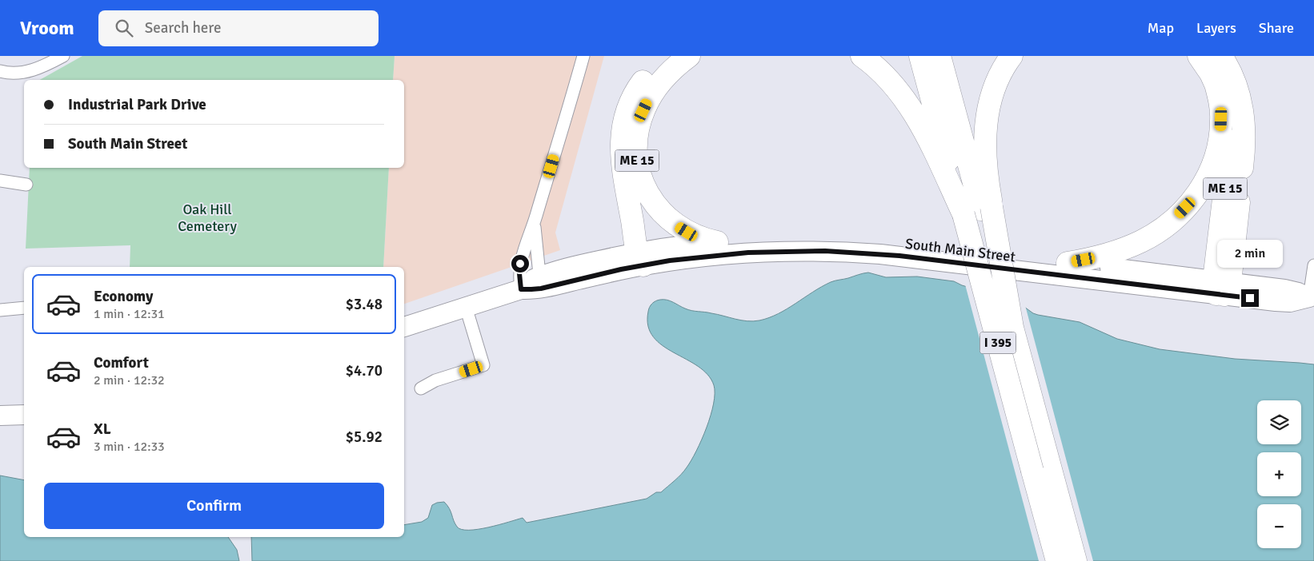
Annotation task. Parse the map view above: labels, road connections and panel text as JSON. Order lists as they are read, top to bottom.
{
  "streets": {
    "highway": ["ME 15", "I 395"],
    "main road": ["South Main Street"]
  },
  "crossings": [
    ["ME 15", "South Main Street"]
  ],
  "parks": ["Oak Hill Cemetery"],
  "page": {
    "header": "Vroom",
    "search": "Search here",
    "nav": ["Map", "Layers", "Share"],
    "banner": ["Industrial Park Drive", "South Main Street"],
    "bubble": "2 min",
    "list": [
      {
        "name": "Economy",
        "note": "1 min · 12:31",
        "value": "$3.48"
      },
      {
        "name": "Comfort",
        "note": "2 min · 12:32",
        "value": "$4.70"
      },
      {
        "name": "XL",
        "note": "3 min · 12:33",
        "value": "$5.92"
      }
    ],
    "map_buttons": ["+", "−"],
    "buttons": "Confirm"
  }
}
